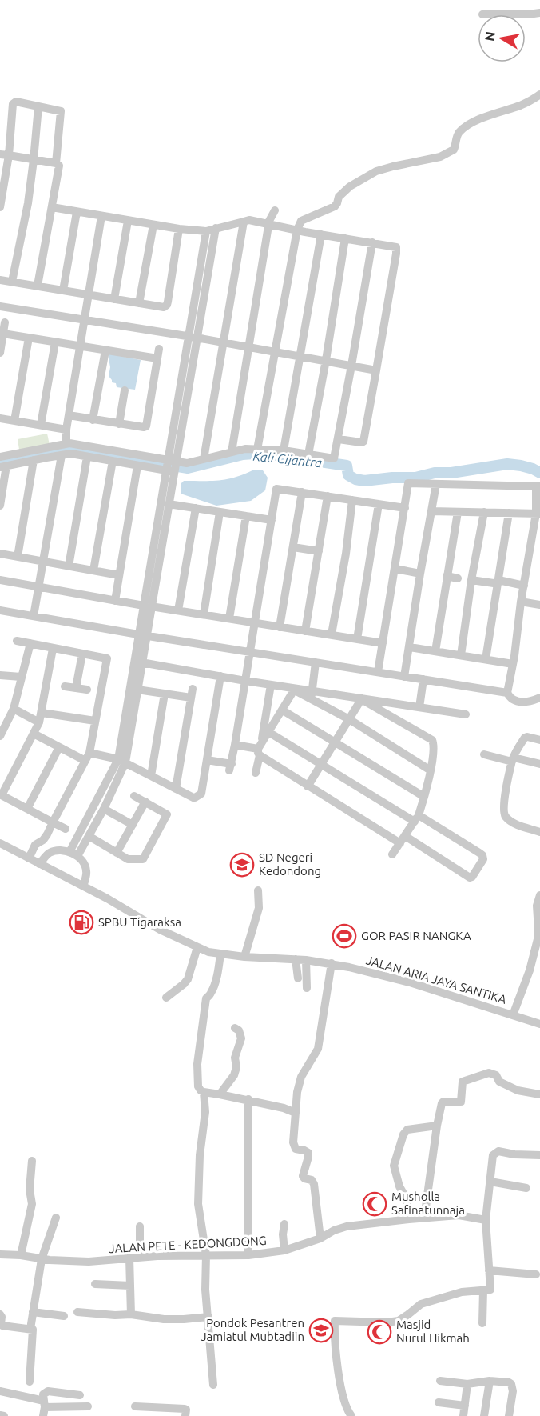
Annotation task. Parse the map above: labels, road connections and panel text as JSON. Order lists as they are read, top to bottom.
{
  "streets": {
    "street": ["JALAN ARIA JAYA SANTIKA", "JALAN PETE - KEDONGDONG"]
  },
  "water": ["Kali Cijantra"],
  "places": {
    "school or university": ["SD Negeri Kedondong", "Pondok Pesantren Jamiatul Mubtadiin"],
    "fuel station": ["SPBU Tigaraksa"],
    "sports": ["GOR PASIR NANGKA"],
    "mosque": ["Musholla Safinatunnaja", "Masjid Nurul Hikmah"]
  },
  "north": "left"
}
